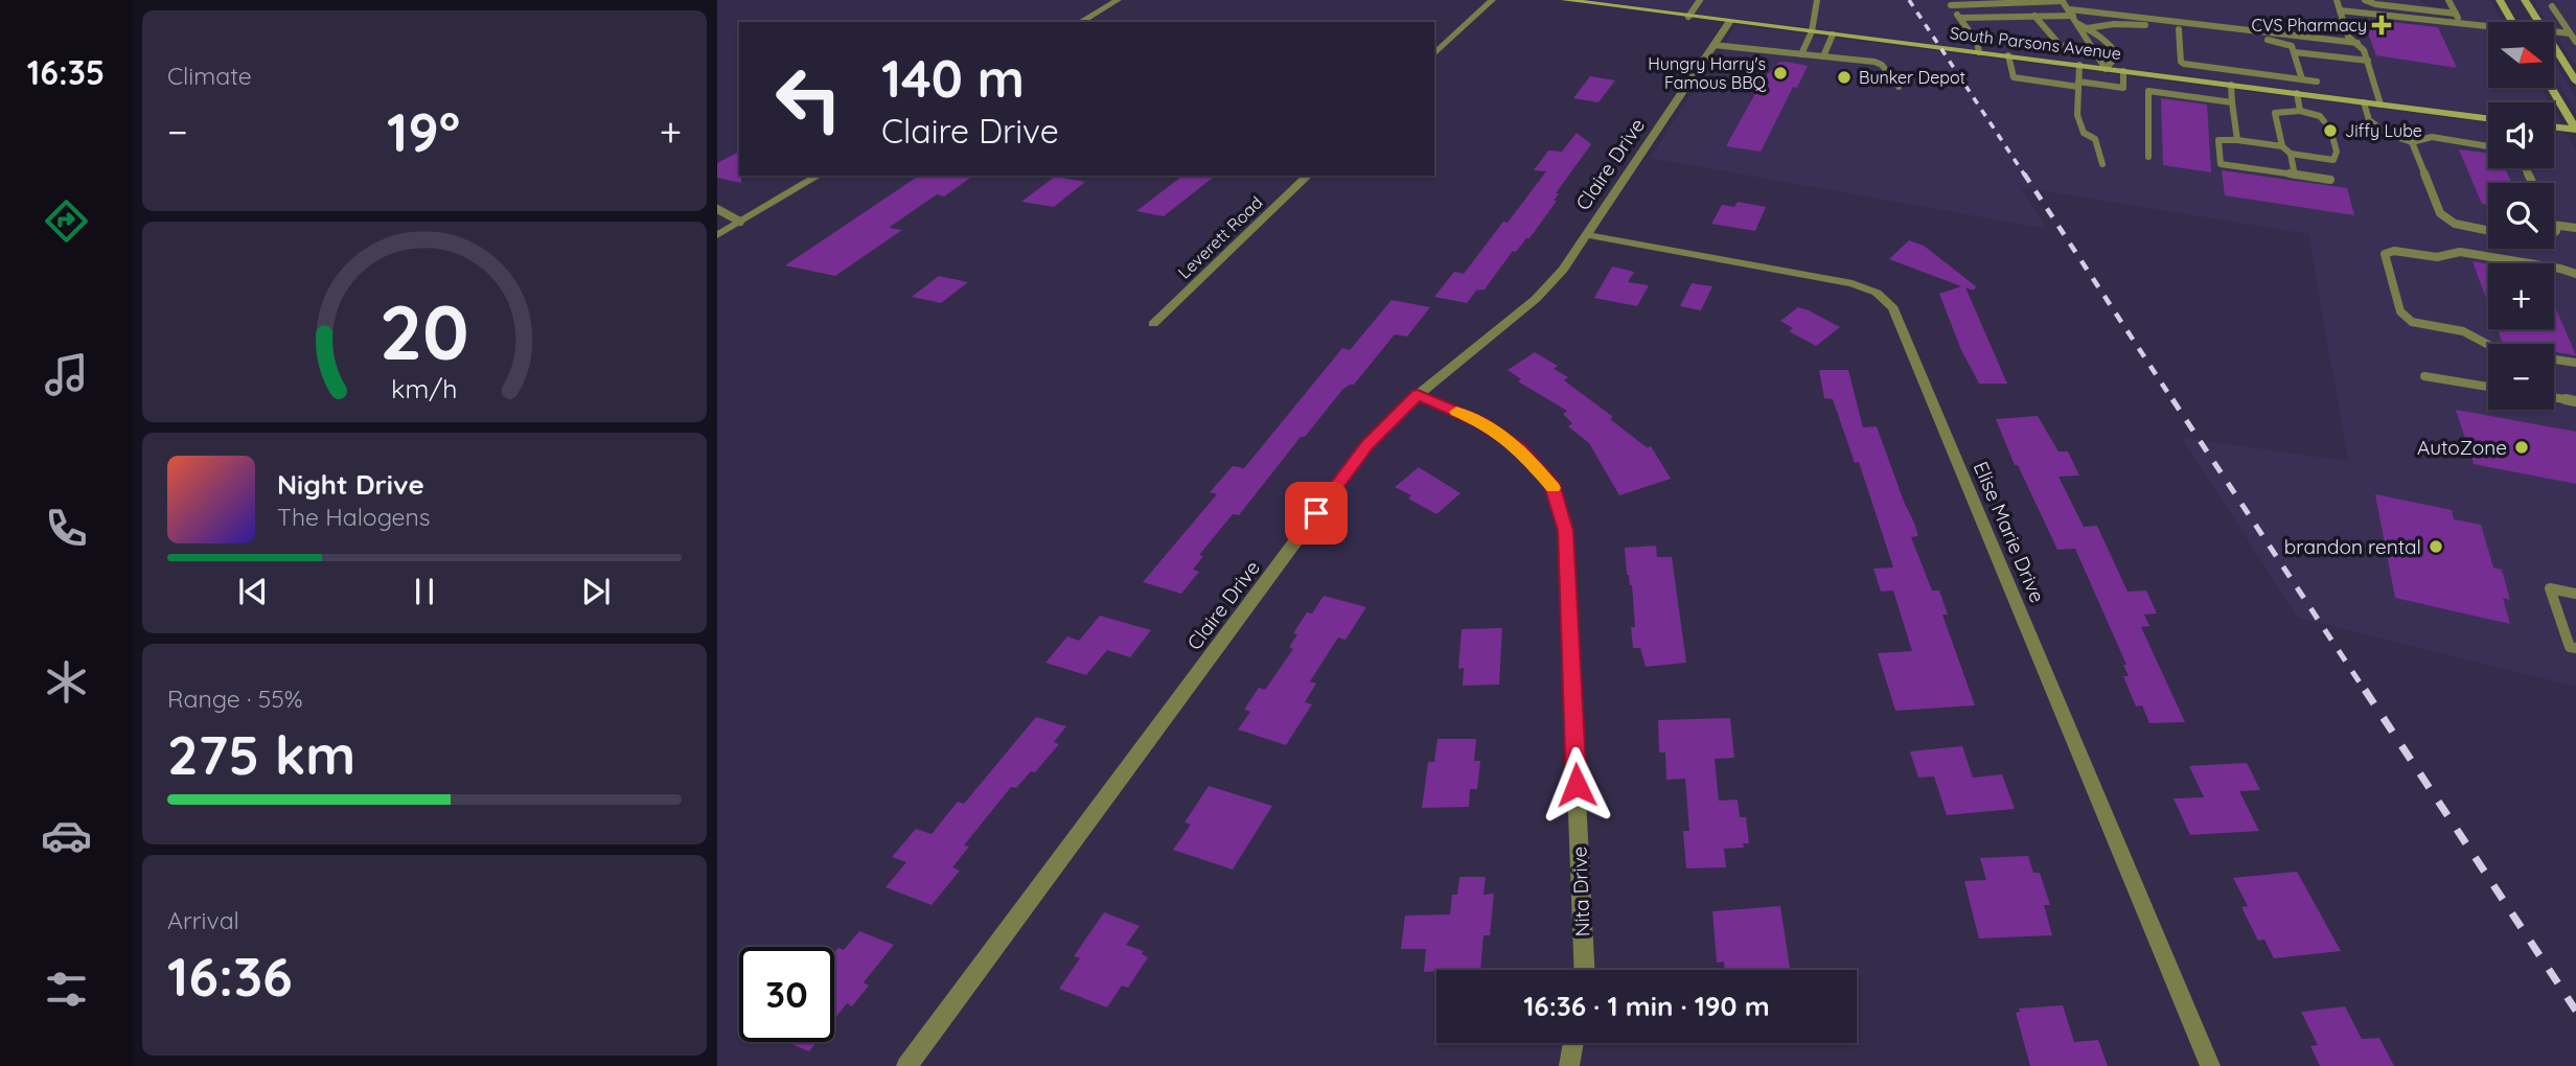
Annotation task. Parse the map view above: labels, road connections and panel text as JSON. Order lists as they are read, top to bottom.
{
  "streets": {
    "main road": ["South Parsons Avenue"],
    "street": [
      "Claire Drive",
      "Leverett Road",
      "Elise Marie Drive",
      "Nita Drive"
    ]
  },
  "crossings": [
    ["South Parsons Avenue", "Claire Drive"],
    ["Claire Drive", "Elise Marie Drive"],
    ["Claire Drive", "Nita Drive"]
  ],
  "places": {
    "health": ["CVS Pharmacy"],
    "other": [
      "Hungry Harry's Famous BBQ",
      "Bunker Depot",
      "Jiffy Lube",
      "AutoZone",
      "brandon rental"
    ]
  },
  "north": "right",
  "page": {
    "tabs": "16:35",
    "tile": [
      "Climate",
      ["Range · 55%", "275 km"],
      ["Arrival", "16:36"]
    ],
    "map_buttons": ["+", "−"],
    "turn": ["140 m", "Claire Drive"],
    "heat": ["−", "19°", "+"],
    "song": ["Night Drive", "The Halogens"],
    "limit": "30",
    "trip": "16:36 · 1 min · 190 m",
    "gauge": ["20", "km/h"]
  }
}
